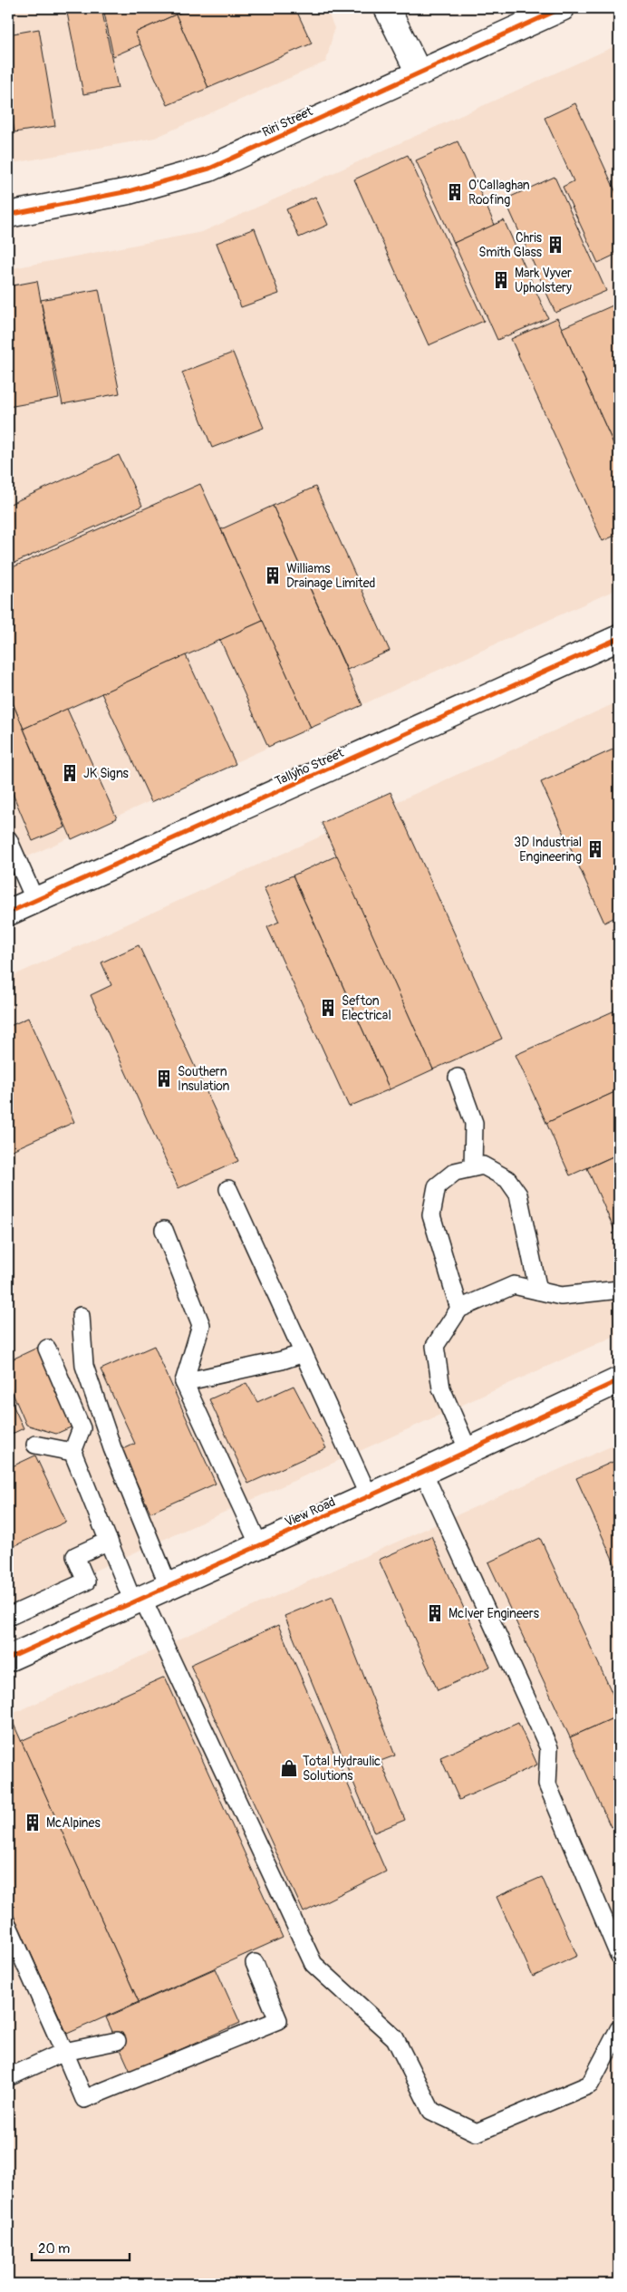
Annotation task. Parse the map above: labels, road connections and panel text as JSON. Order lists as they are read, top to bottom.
{
  "streets": {
    "street": ["Riri Street", "Tallyho Street", "View Road"]
  },
  "places": {
    "building": [
      "O'Callaghan Roofing",
      "Chris Smith Glass",
      "Mark Vyver Upholstery",
      "Williams Drainage Limited",
      "JK Signs",
      "3D Industrial Engineering",
      "Sefton Electrical",
      "Southern Insulation",
      "McIver Engineers",
      "McAlpines"
    ],
    "shop": ["Total Hydraulic Solutions"]
  },
  "scale_bar": "20 m"
}
